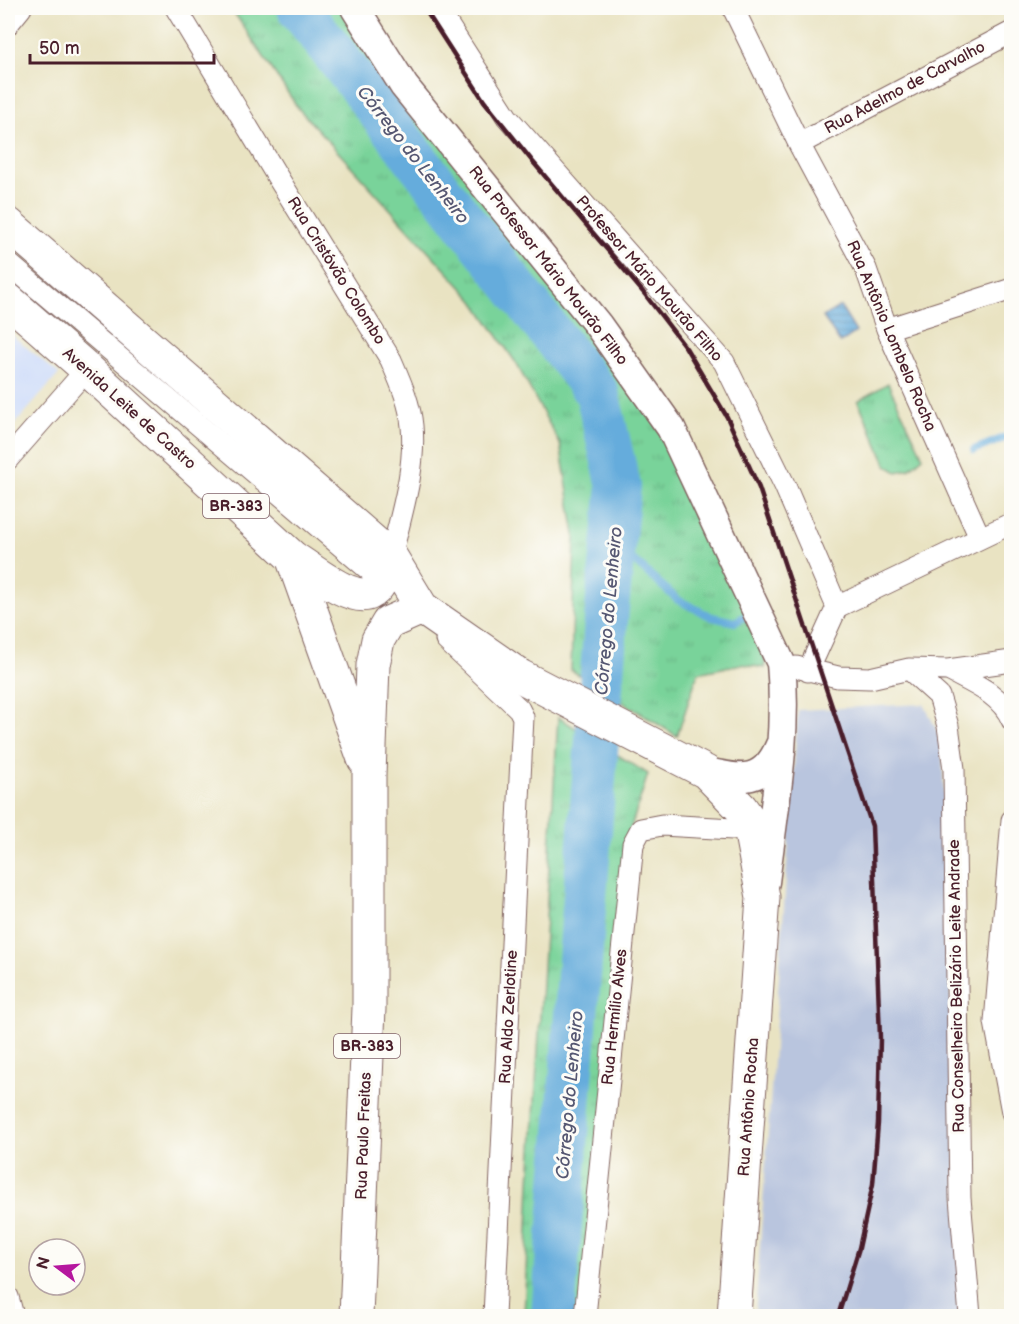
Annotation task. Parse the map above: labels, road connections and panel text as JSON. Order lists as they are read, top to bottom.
{
  "streets": {
    "highway": [
      "Avenida Leite de Castro",
      "BR-383",
      "Rua Antônio Rocha",
      "Rua Paulo Freitas"
    ],
    "main road": ["Rua Professor Mário Mourão Filho"],
    "street": [
      "Rua Adelmo de Carvalho",
      "Rua Cristóvão Colombo",
      "Professor Mário Mourão Filho",
      "Rua Antônio Lombelo Rocha",
      "Rua Conselheiro Belizário Leite Andrade",
      "Rua Aldo Zerlotine",
      "Rua Hermílio Alves"
    ]
  },
  "crossings": [
    ["Rua Adelmo de Carvalho", "Rua Antônio Lombelo Rocha"],
    ["Rua Professor Mário Mourão Filho", "Rua Antônio Rocha"],
    ["Rua Cristóvão Colombo", "Rua Antônio Rocha"],
    ["Avenida Leite de Castro", "Rua Paulo Freitas"],
    ["Rua Aldo Zerlotine", "Rua Antônio Rocha"],
    ["Rua Aldo Zerlotine", "Rua Paulo Freitas"],
    ["Rua Hermílio Alves", "Rua Antônio Rocha"],
    ["Rua Antônio Rocha", "Rua Paulo Freitas"]
  ],
  "water": ["Córrego do Lenheiro"],
  "scale_bar": "50 m",
  "north": "left"
}
